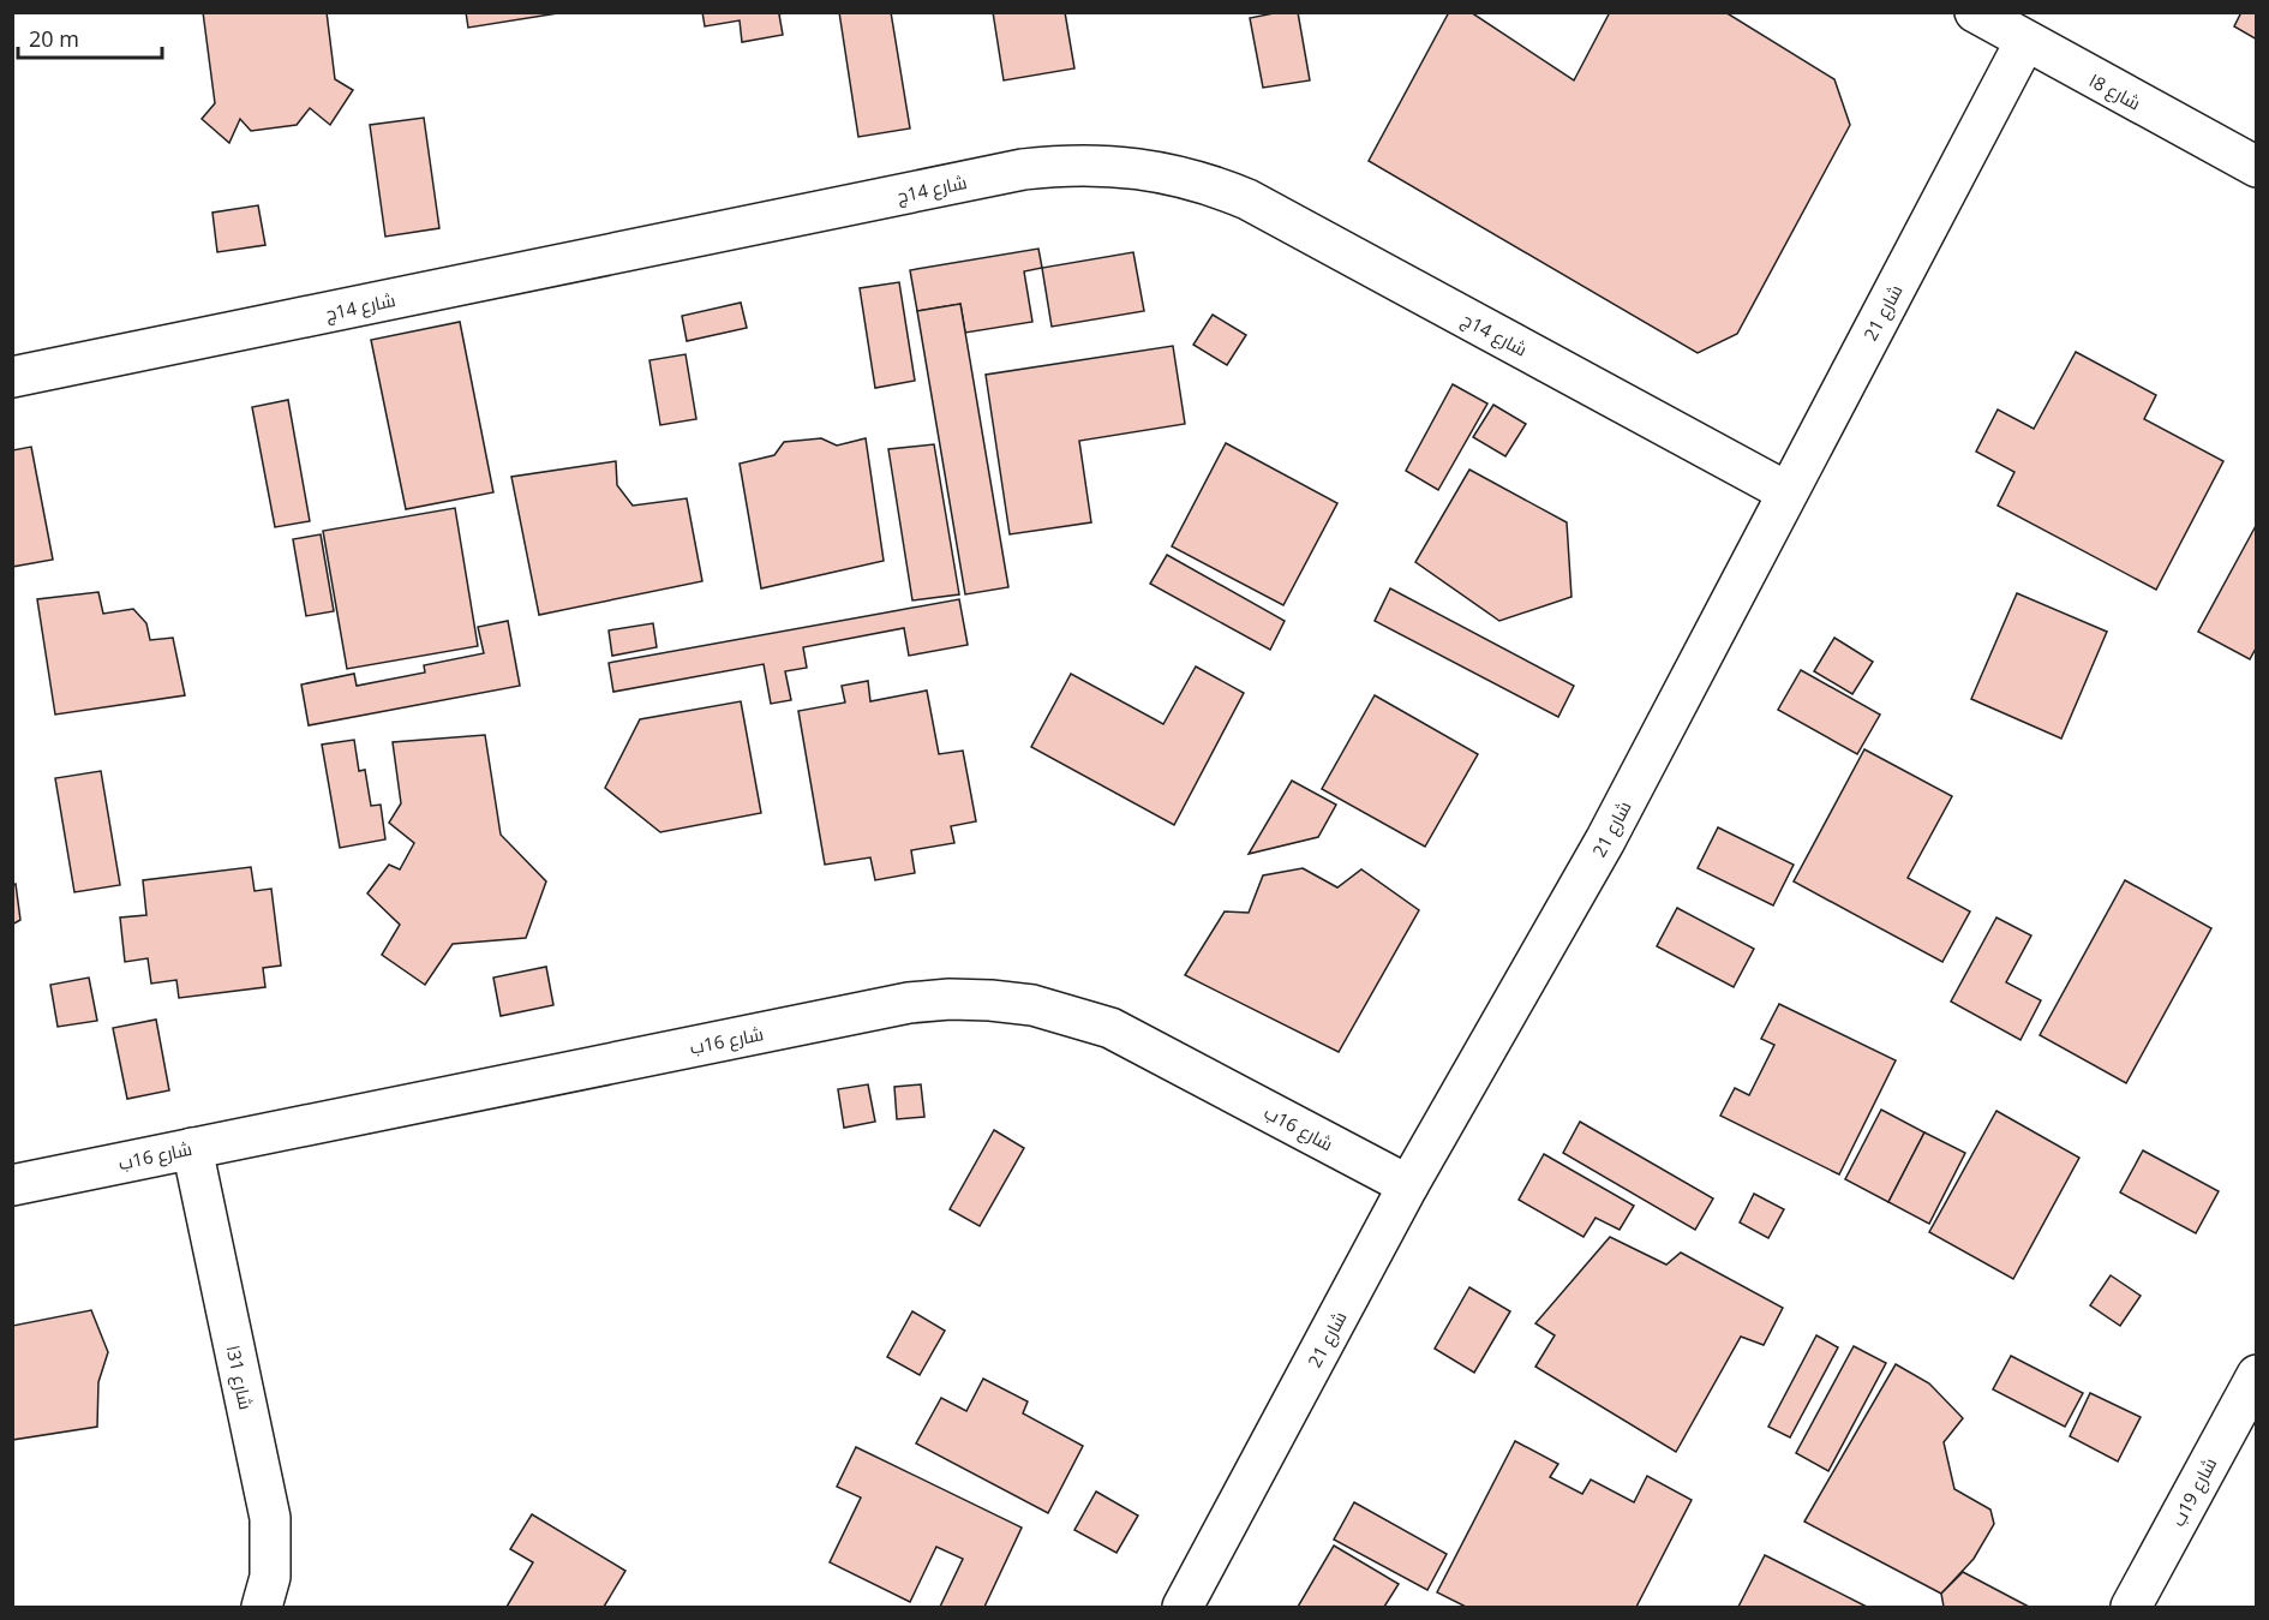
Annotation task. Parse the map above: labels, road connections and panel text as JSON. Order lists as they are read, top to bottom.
{
  "streets": {
    "street": [
      "شارع 8ا",
      "شارع 14ج",
      "شارع 21",
      "شارع 16ب",
      "شارع 31ا",
      "شارع 19ب"
    ]
  },
  "crossings": [
    ["شارع 8ا", "شارع 21"],
    ["شارع 14ج", "شارع 21"],
    ["شارع 21", "شارع 16ب"],
    ["شارع 16ب", "شارع 31ا"]
  ],
  "scale_bar": "20 m"
}
